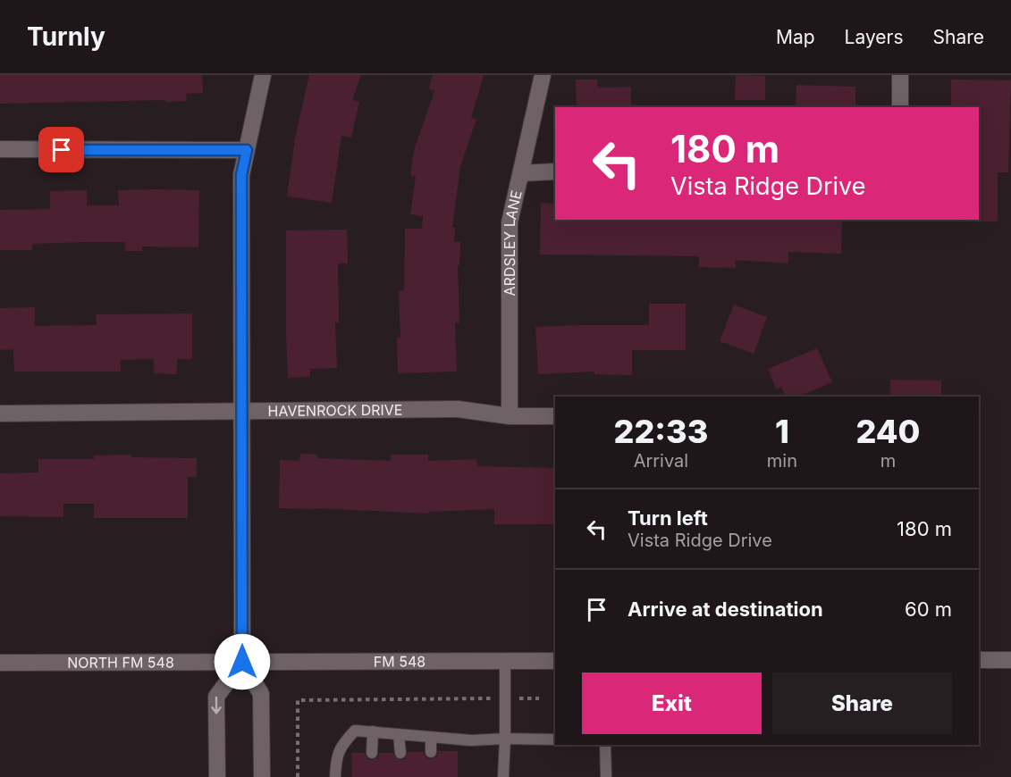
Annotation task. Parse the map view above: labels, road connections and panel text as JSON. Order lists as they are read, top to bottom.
{
  "streets": {
    "street": [
      "ARDSLEY LANE",
      "HAVENROCK DRIVE",
      "FM 548",
      "NORTH FM 548"
    ]
  },
  "crossings": [
    ["ARDSLEY LANE", "HAVENROCK DRIVE"],
    ["FM 548", "NORTH FM 548"]
  ],
  "page": {
    "header": "Turnly",
    "nav": ["Map", "Layers", "Share"],
    "turn": ["180 m", "Vista Ridge Drive"],
    "eta": [
      "22:33",
      "Arrival",
      "1",
      "min",
      "240",
      "m"
    ],
    "list": [
      {
        "name": "Turn left",
        "note": "Vista Ridge Drive",
        "value": "180 m"
      },
      {
        "name": "Arrive at destination",
        "value": "60 m"
      }
    ],
    "buttons": ["Exit", "Share"]
  }
}
